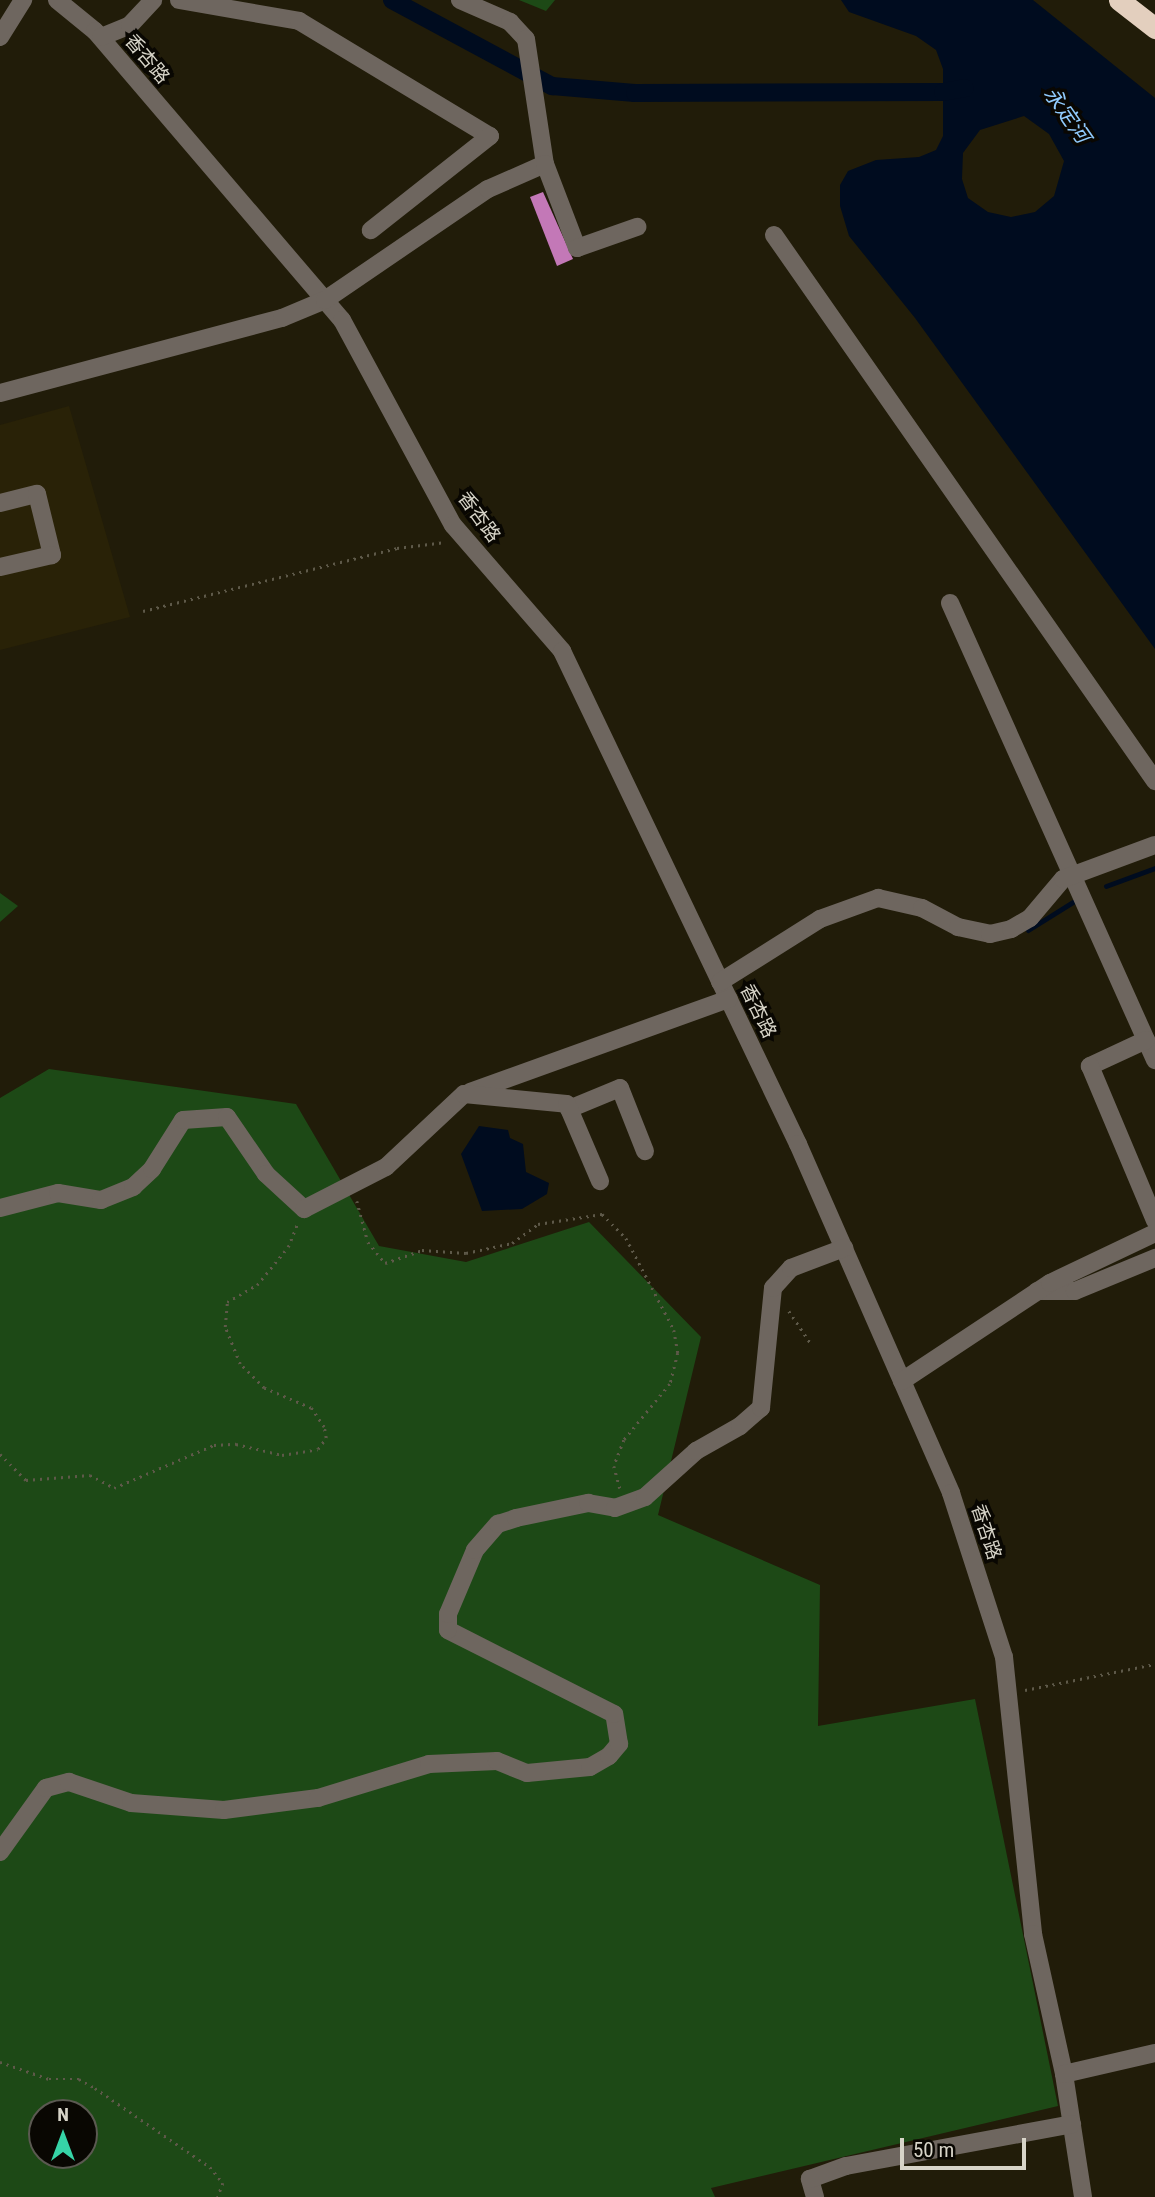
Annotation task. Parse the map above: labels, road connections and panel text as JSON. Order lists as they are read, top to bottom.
{
  "streets": {
    "street": ["香杏路"]
  },
  "water": ["永定河"],
  "scale_bar": "50 m",
  "north": "top"
}
